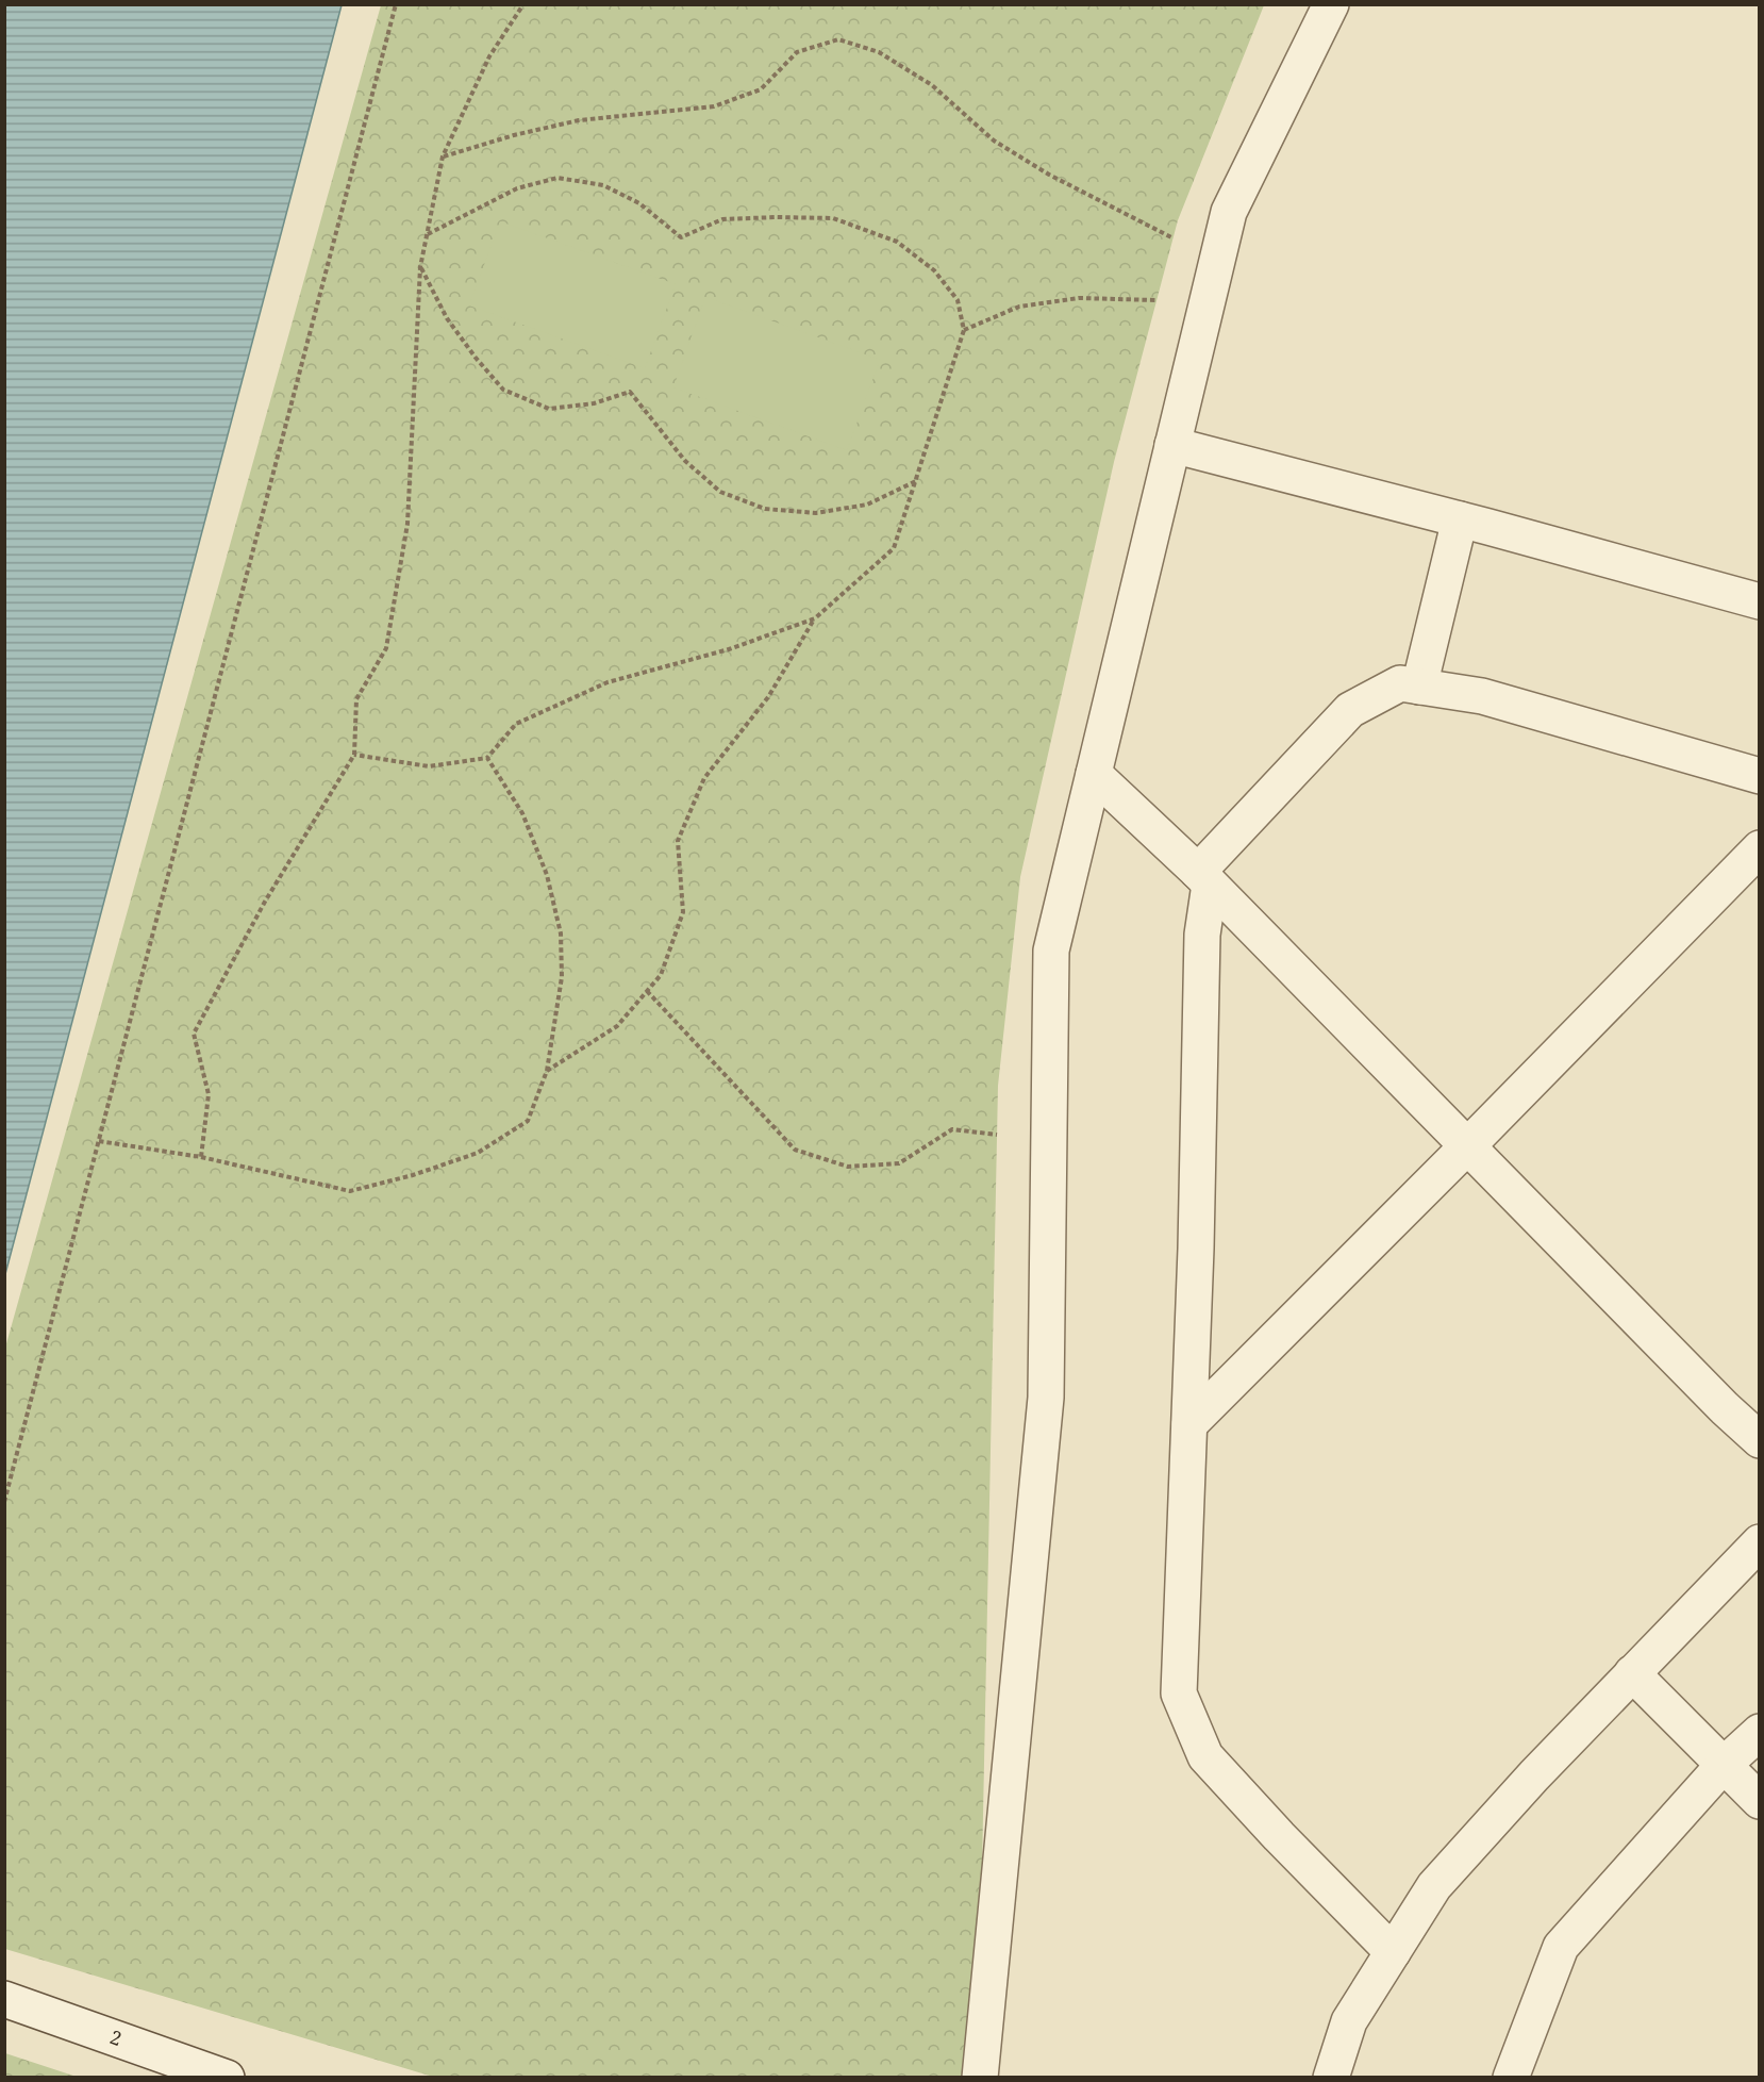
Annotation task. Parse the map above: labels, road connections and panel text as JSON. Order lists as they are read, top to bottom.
{
  "streets": {
    "street": ["2"]
  }
}
